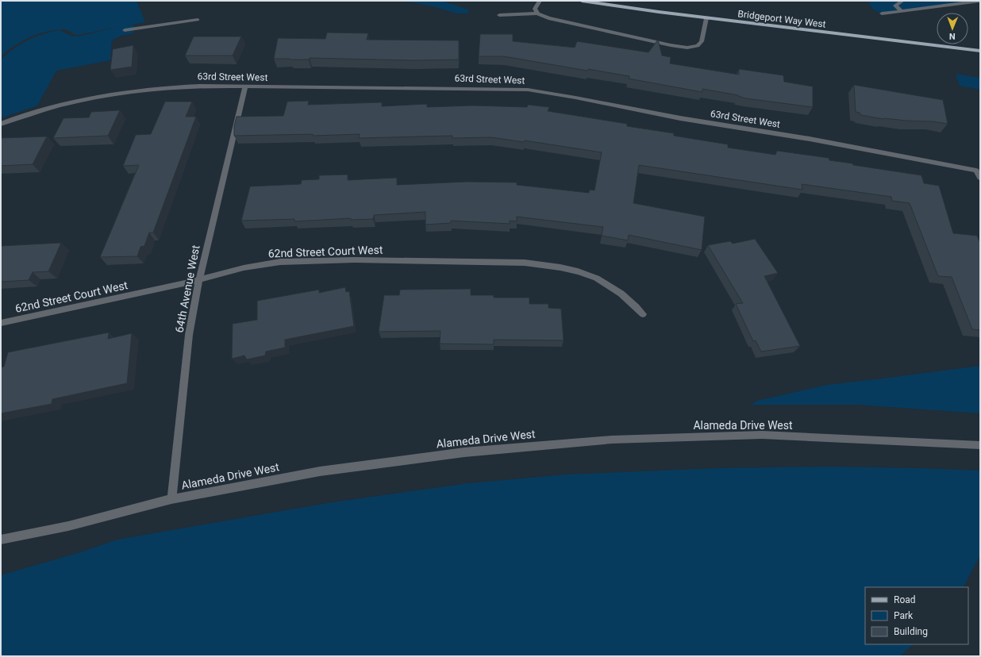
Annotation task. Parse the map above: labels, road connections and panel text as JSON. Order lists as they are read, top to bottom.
{
  "streets": {
    "main road": ["Bridgeport Way West"],
    "street": [
      "63rd Street West",
      "62nd Street Court West",
      "64th Avenue West",
      "Alameda Drive West"
    ]
  },
  "crossings": [
    ["63rd Street West", "64th Avenue West"],
    ["62nd Street Court West", "64th Avenue West"],
    ["64th Avenue West", "Alameda Drive West"]
  ],
  "legend": ["Road", "Park", "Building"],
  "north": "bottom"
}
